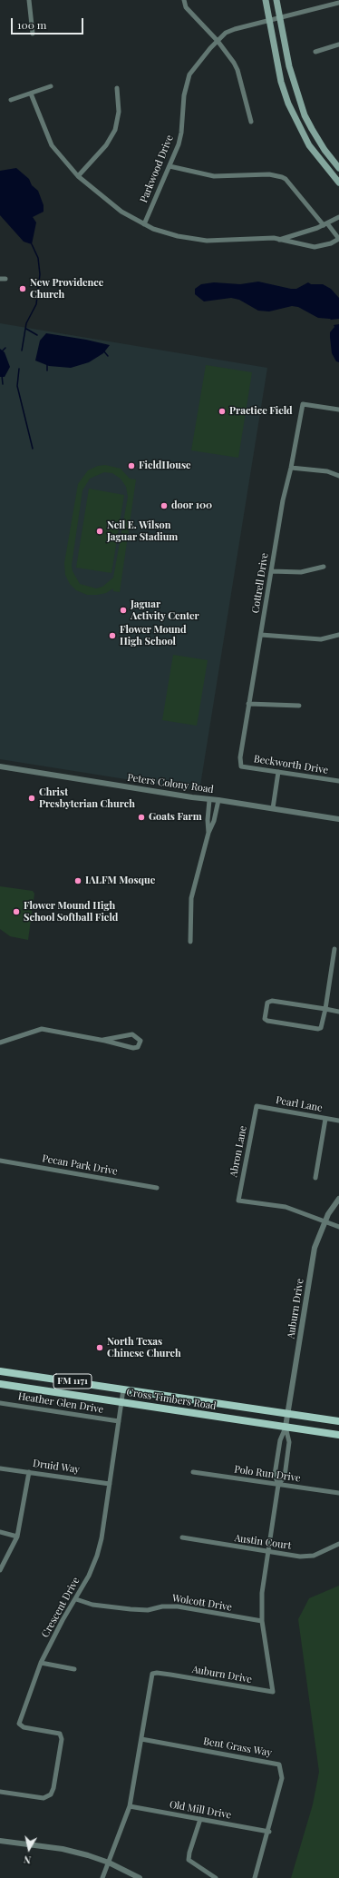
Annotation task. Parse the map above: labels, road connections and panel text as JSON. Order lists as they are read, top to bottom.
{
  "streets": {
    "main road": ["FM 1171", "Cross Timbers Road"],
    "street": [
      "Parkwood Drive",
      "Cottrell Drive",
      "Beckworth Drive",
      "Peters Colony Road",
      "Pearl Lane",
      "Abron Lane",
      "Pecan Park Drive",
      "Auburn Drive",
      "Heather Glen Drive",
      "Druid Way",
      "Polo Run Drive",
      "Austin Court",
      "Wolcott Drive",
      "Crescent Drive",
      "Bent Grass Way",
      "Old Mill Drive"
    ]
  },
  "crossings": [
    ["Cottrell Drive", "Beckworth Drive"],
    ["Pearl Lane", "Abron Lane"],
    ["Abron Lane", "Auburn Drive"],
    ["Auburn Drive", "Cross Timbers Road"],
    ["Auburn Drive", "Polo Run Drive"],
    ["Auburn Drive", "Austin Court"],
    ["Auburn Drive", "Wolcott Drive"],
    ["Auburn Drive", "Bent Grass Way"],
    ["Auburn Drive", "Old Mill Drive"],
    ["Cross Timbers Road", "Crescent Drive"],
    ["Heather Glen Drive", "Crescent Drive"],
    ["Druid Way", "Crescent Drive"],
    ["Wolcott Drive", "Crescent Drive"],
    ["Bent Grass Way", "Old Mill Drive"]
  ],
  "places": [
    "New Providence Church",
    "Practice Field",
    "FieldHouse",
    "door 100",
    "Neil E. Wilson Jaguar Stadium",
    "Jaguar Activity Center",
    "Flower Mound High School",
    "Christ Presbyterian Church",
    "Goats Farm",
    "IALFM Mosque",
    "Flower Mound High School Softball Field",
    "North Texas Chinese Church"
  ],
  "scale_bar": "100 m",
  "north": "bottom"
}
